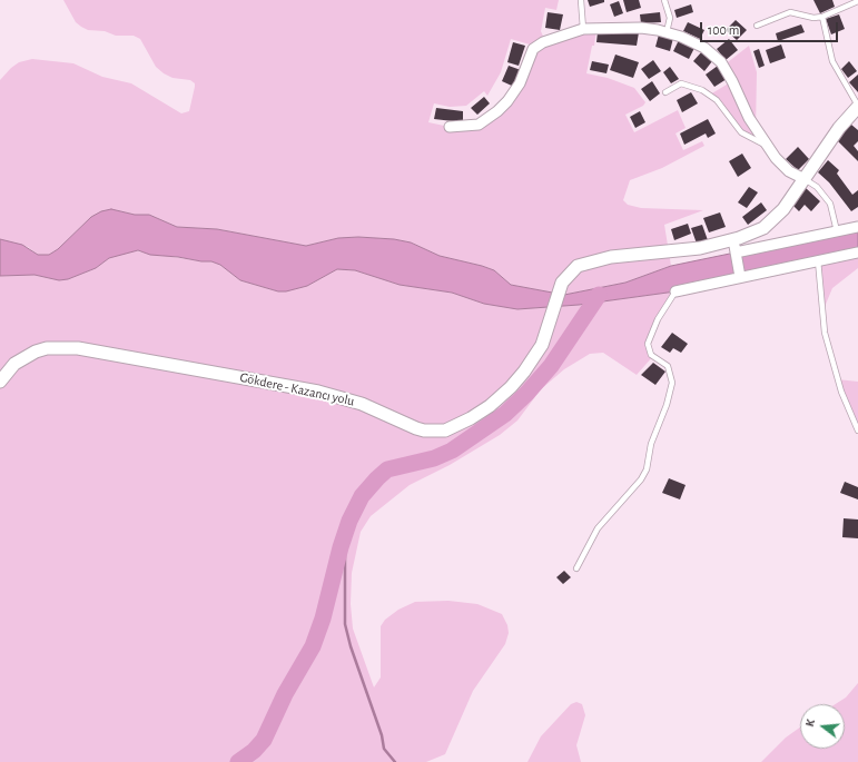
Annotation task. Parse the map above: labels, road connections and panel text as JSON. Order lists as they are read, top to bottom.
{
  "streets": {
    "street": ["Gökdere - Kazancı yolu"]
  },
  "scale_bar": "100 m",
  "north": "left"
}
